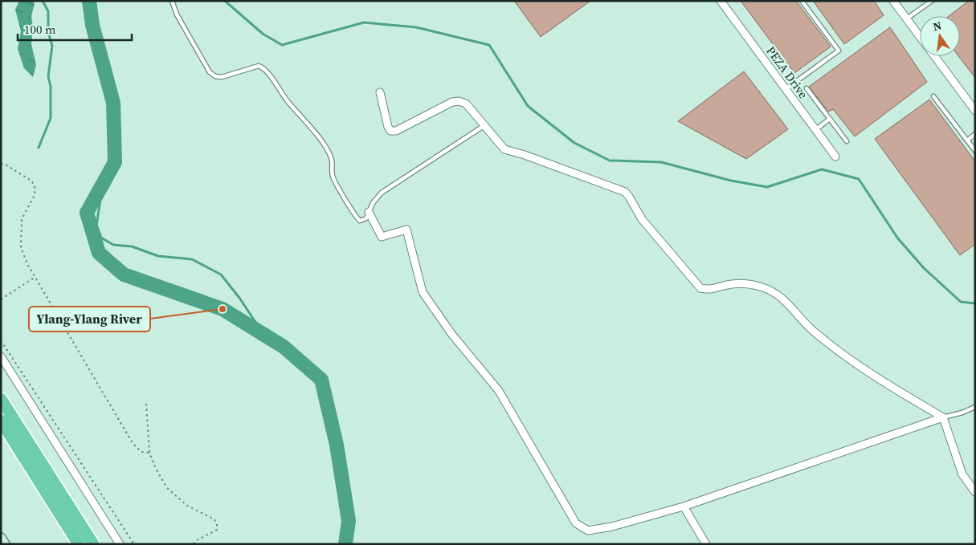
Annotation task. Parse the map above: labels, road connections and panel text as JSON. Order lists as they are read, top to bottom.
{
  "streets": {
    "street": ["PEZA Drive"]
  },
  "places": ["Ylang-Ylang River"],
  "scale_bar": "100 m",
  "north": "top"
}
